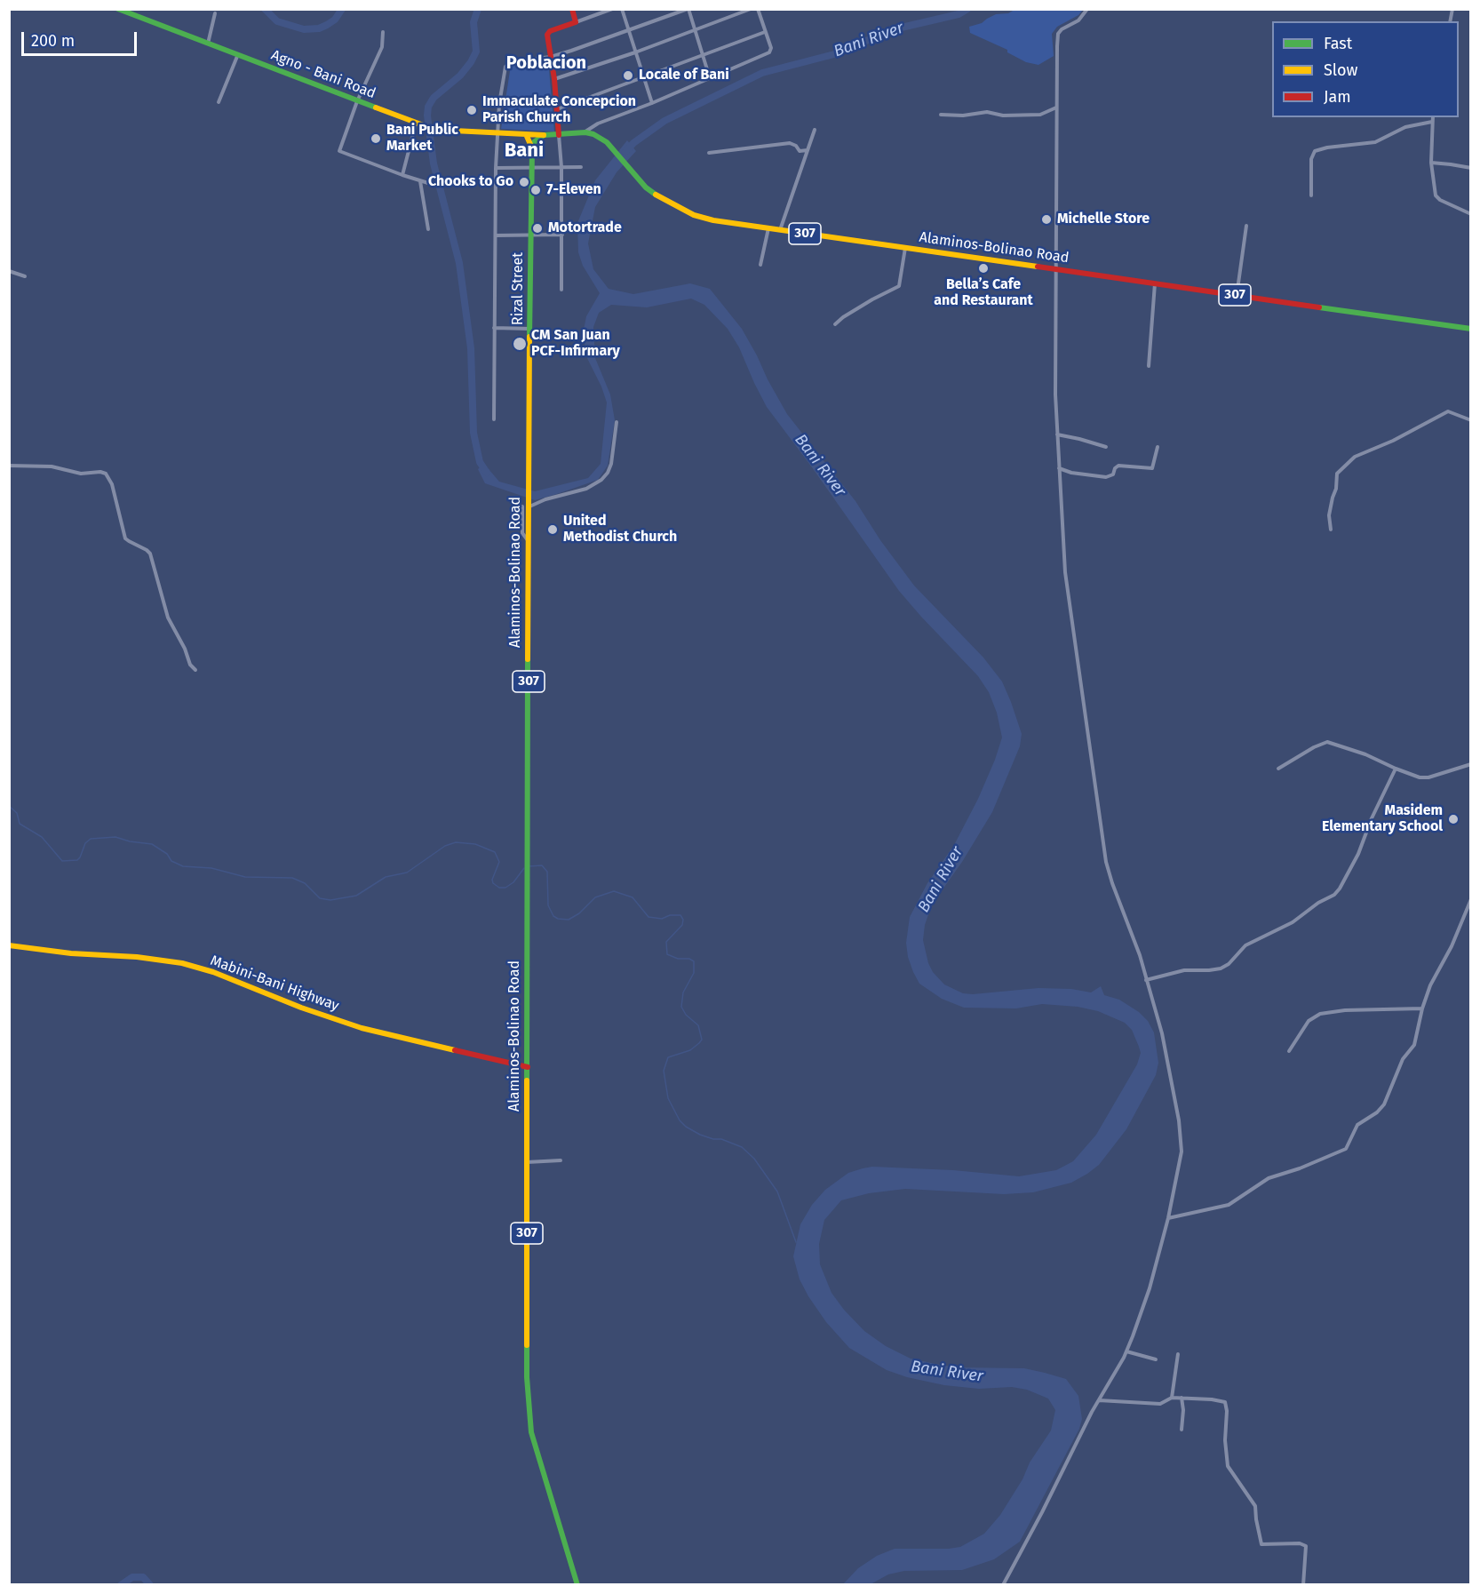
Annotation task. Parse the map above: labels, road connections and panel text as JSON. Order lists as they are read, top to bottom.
{
  "streets": {
    "main road": [
      "Agno - Bani Road",
      "307",
      "Alaminos-Bolinao Road",
      "Rizal Street",
      "Mabini-Bani Highway"
    ]
  },
  "crossings": [
    ["Alaminos-Bolinao Road", "Rizal Street"],
    ["Alaminos-Bolinao Road", "Mabini-Bani Highway"]
  ],
  "districts": ["Poblacion", "Bani"],
  "water": ["Bani River"],
  "places": [
    "Locale of Bani",
    "Immaculate Concepcion Parish Church",
    "Bani Public Market",
    "Chooks to Go",
    "7-Eleven",
    "Michelle Store",
    "Motortrade",
    "Bella’s Cafe and Restaurant",
    "CM San Juan PCF-Infirmary",
    "United Methodist Church",
    "Masidem Elementary School"
  ],
  "legend": ["Fast", "Slow", "Jam"],
  "scale_bar": "200 m"
}
